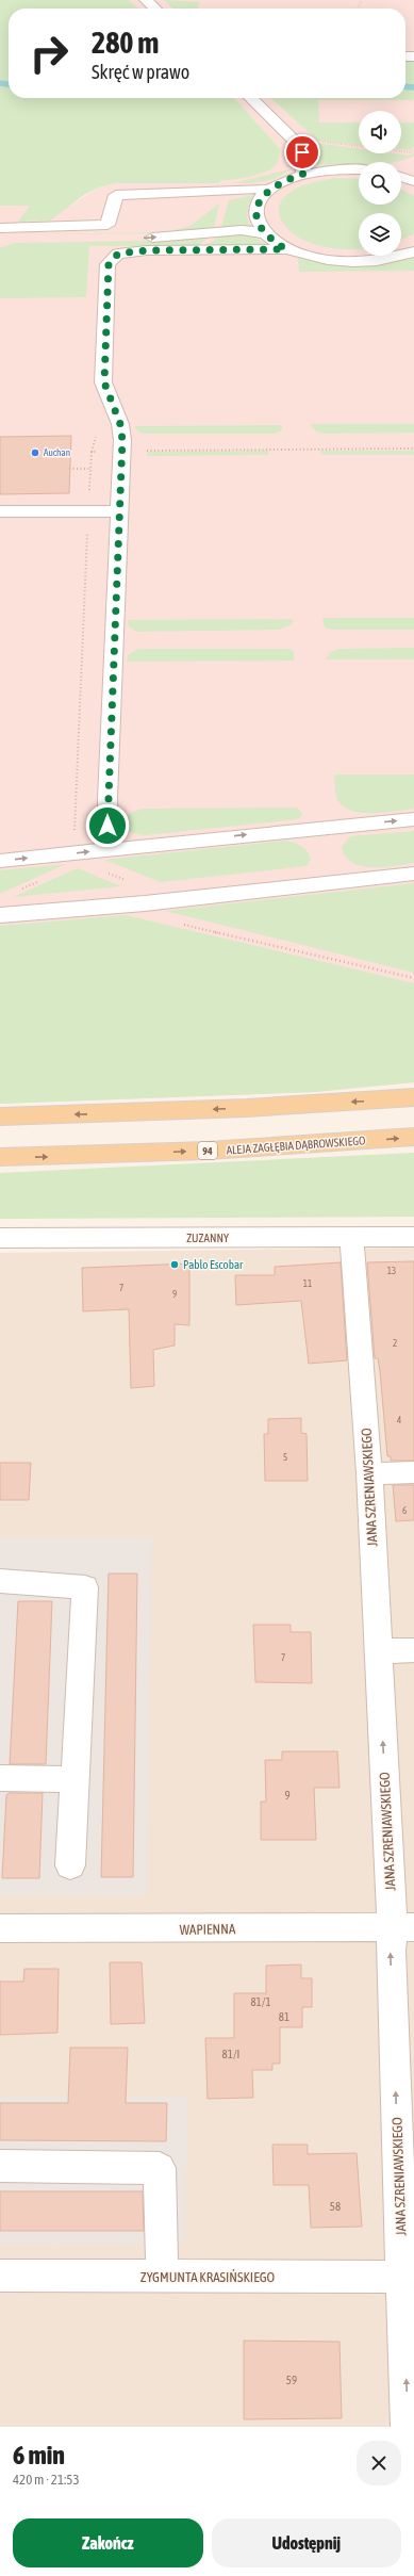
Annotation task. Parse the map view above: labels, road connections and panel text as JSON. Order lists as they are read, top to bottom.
{
  "streets": {
    "main road": ["ALEJA ZAGŁĘBIA DĄBROWSKIEGO", "94"],
    "street": [
      "ZUZANNY",
      "JANA SZRENIAWSKIEGO",
      "WAPIENNA",
      "ZYGMUNTA KRASIŃSKIEGO"
    ]
  },
  "crossings": [
    ["ZUZANNY", "JANA SZRENIAWSKIEGO"],
    ["JANA SZRENIAWSKIEGO", "WAPIENNA"],
    ["JANA SZRENIAWSKIEGO", "ZYGMUNTA KRASIŃSKIEGO"]
  ],
  "one_way": ["JANA SZRENIAWSKIEGO"],
  "places": ["Auchan", "Pablo Escobar"],
  "house_numbers": [
    "13",
    "11",
    "7",
    "9",
    "2",
    "4",
    "5",
    "6",
    "7",
    "9",
    "81/1",
    "81",
    "81/I",
    "58",
    "59"
  ],
  "page": {
    "turn": ["280 m", "Skręć w prawo"],
    "heading": ["6 min", "420 m · 21:53"],
    "buttons": ["Zakończ", "Udostępnij"]
  }
}
